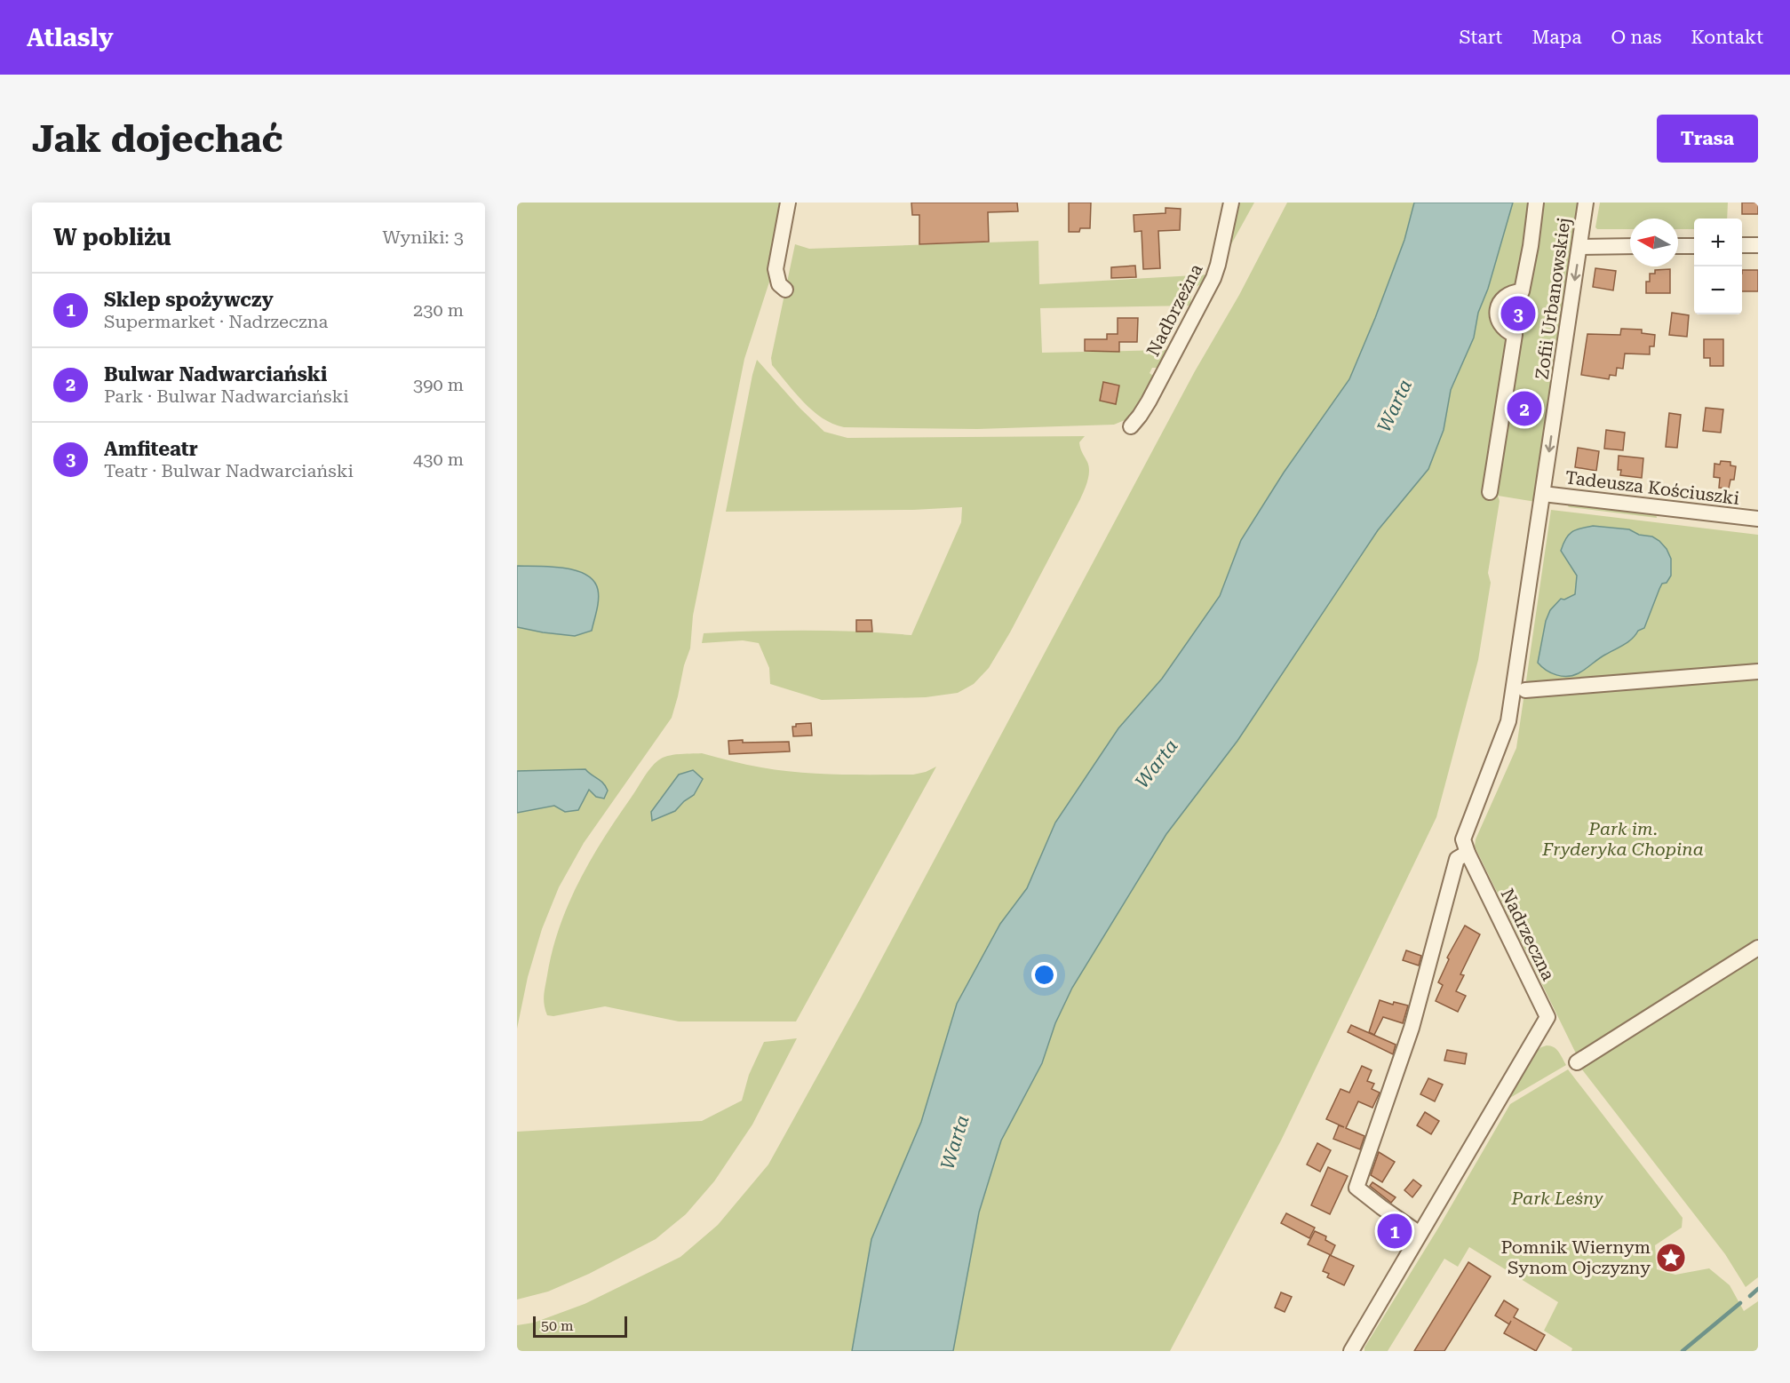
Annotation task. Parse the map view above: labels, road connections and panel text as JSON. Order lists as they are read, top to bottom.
{
  "streets": {
    "street": [
      "Zofii Urbanowskiej",
      "Nadbrzeżna",
      "Tadeusza Kościuszki",
      "Nadrzeczna"
    ]
  },
  "crossings": [
    ["Zofii Urbanowskiej", "Tadeusza Kościuszki"],
    ["Zofii Urbanowskiej", "Nadrzeczna"],
    ["Tadeusza Kościuszki", "Nadrzeczna"]
  ],
  "water": ["Warta"],
  "parks": ["Park im. Fryderyka Chopina", "Park Leśny"],
  "places": {
    "place": ["Pomnik Wiernym Synom Ojczyzny"]
  },
  "scale_bar": "50 m",
  "north": "left",
  "page": {
    "header": "Atlasly",
    "nav": [
      "Start",
      "Mapa",
      "O nas",
      "Kontakt"
    ],
    "buttons": "Trasa",
    "title": "Jak dojechać",
    "heading": ["W pobliżu", "Wyniki: 3"],
    "map_buttons": ["+", "−"],
    "list": [
      {
        "mark": "1",
        "name": "Sklep spożywczy",
        "note": "Supermarket · Nadrzeczna",
        "value": "230 m"
      },
      {
        "mark": "2",
        "name": "Bulwar Nadwarciański",
        "note": "Park · Bulwar Nadwarciański",
        "value": "390 m"
      },
      {
        "mark": "3",
        "name": "Amfiteatr",
        "note": "Teatr · Bulwar Nadwarciański",
        "value": "430 m"
      }
    ],
    "pins": ["3", "2", "1"],
    "scale": "50 m"
  }
}
